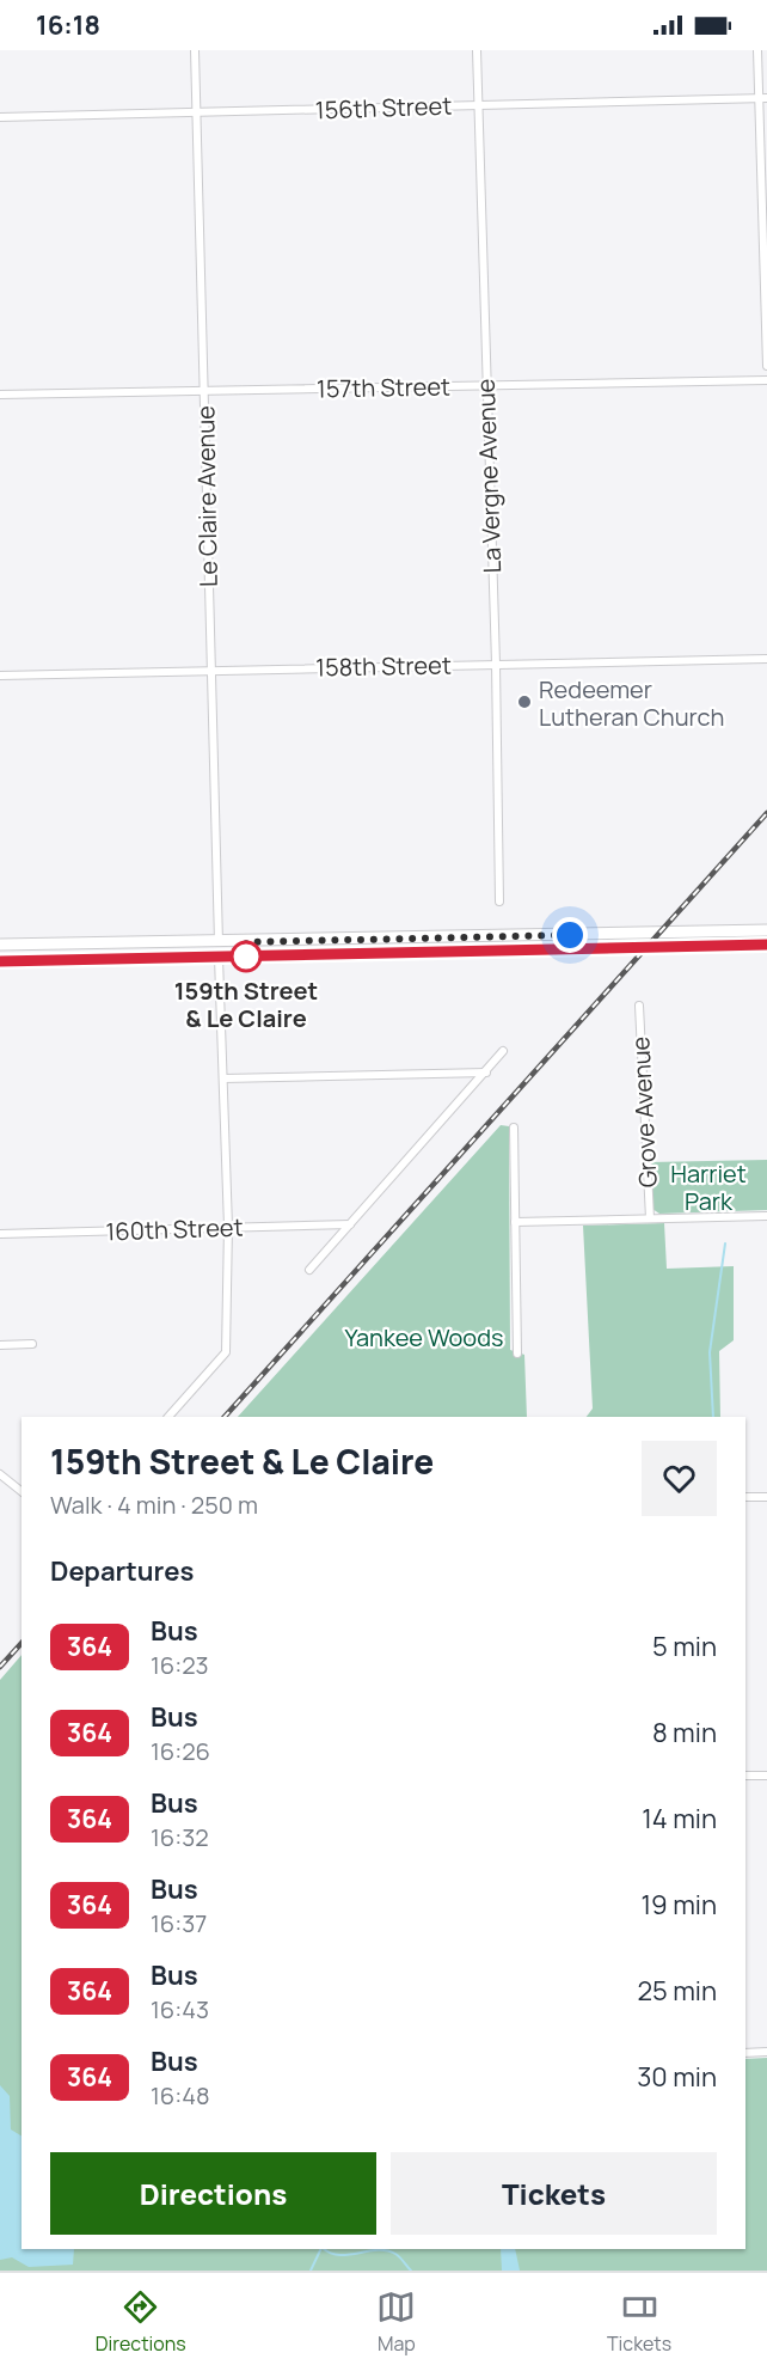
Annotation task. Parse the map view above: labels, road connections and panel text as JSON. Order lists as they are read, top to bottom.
{
  "streets": {
    "street": [
      "156th Street",
      "157th Street",
      "La Vergne Avenue",
      "Le Claire Avenue",
      "158th Street",
      "Grove Avenue",
      "160th Street"
    ]
  },
  "crossings": [
    ["156th Street", "La Vergne Avenue"],
    ["156th Street", "Le Claire Avenue"],
    ["157th Street", "La Vergne Avenue"],
    ["157th Street", "Le Claire Avenue"],
    ["La Vergne Avenue", "158th Street"],
    ["Le Claire Avenue", "158th Street"]
  ],
  "parks": ["Harriet Park", "Yankee Woods"],
  "places": ["Redeemer Lutheran Church", "159th Street & Le Claire"],
  "lines": ["bus line 364"],
  "page": {
    "status": "16:18",
    "heading": [
      ["159th Street & Le Claire", "Walk · 4 min · 250 m"],
      "Departures"
    ],
    "list": [
      {
        "mark": "364",
        "name": "Bus",
        "note": "16:23",
        "value": "5 min"
      },
      {
        "mark": "364",
        "name": "Bus",
        "note": "16:26",
        "value": "8 min"
      },
      {
        "mark": "364",
        "name": "Bus",
        "note": "16:32",
        "value": "14 min"
      },
      {
        "mark": "364",
        "name": "Bus",
        "note": "16:37",
        "value": "19 min"
      },
      {
        "mark": "364",
        "name": "Bus",
        "note": "16:43",
        "value": "25 min"
      },
      {
        "mark": "364",
        "name": "Bus",
        "note": "16:48",
        "value": "30 min"
      }
    ],
    "buttons": ["Directions", "Tickets"],
    "tabs": ["Directions", "Map", "Tickets"]
  }
}
